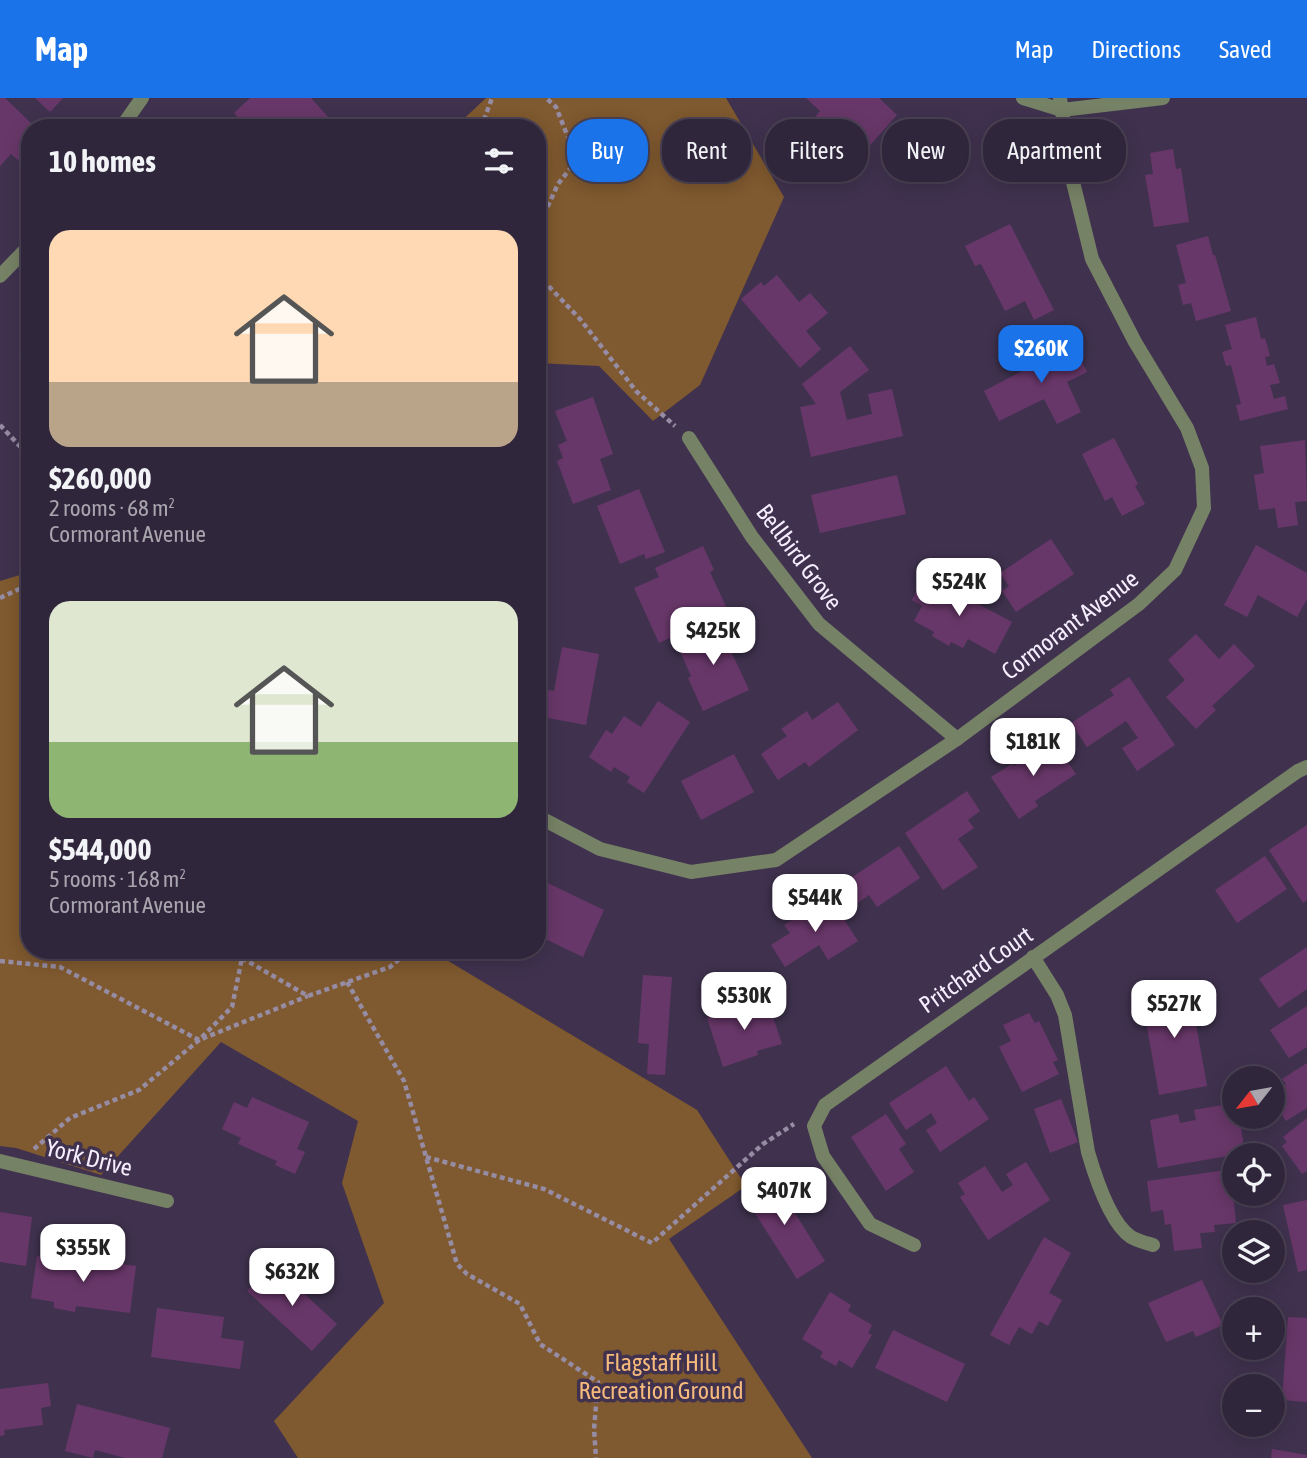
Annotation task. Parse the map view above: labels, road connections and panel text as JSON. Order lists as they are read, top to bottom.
{
  "streets": {
    "street": [
      "Bellbird Grove",
      "Cormorant Avenue",
      "Pritchard Court",
      "York Drive"
    ]
  },
  "crossings": [
    ["Bellbird Grove", "Cormorant Avenue"]
  ],
  "parks": ["Flagstaff Hill Recreation Ground"],
  "north": "bottom left",
  "page": {
    "header": "Map",
    "nav": ["Map", "Directions", "Saved"],
    "chip": [
      "Buy",
      "Rent",
      "Filters",
      "New",
      "Apartment"
    ],
    "heading": "10 homes",
    "list": [
      {
        "name": "$260,000",
        "note": "2 rooms · 68 m² · Cormorant Avenue"
      },
      {
        "name": "$544,000",
        "note": "5 rooms · 168 m² · Cormorant Avenue"
      }
    ],
    "price": [
      "$260K",
      "$524K",
      "$425K",
      "$181K",
      "$544K",
      "$530K",
      "$527K",
      "$407K",
      "$355K",
      "$632K"
    ],
    "map_buttons": ["+", "−"]
  }
}
